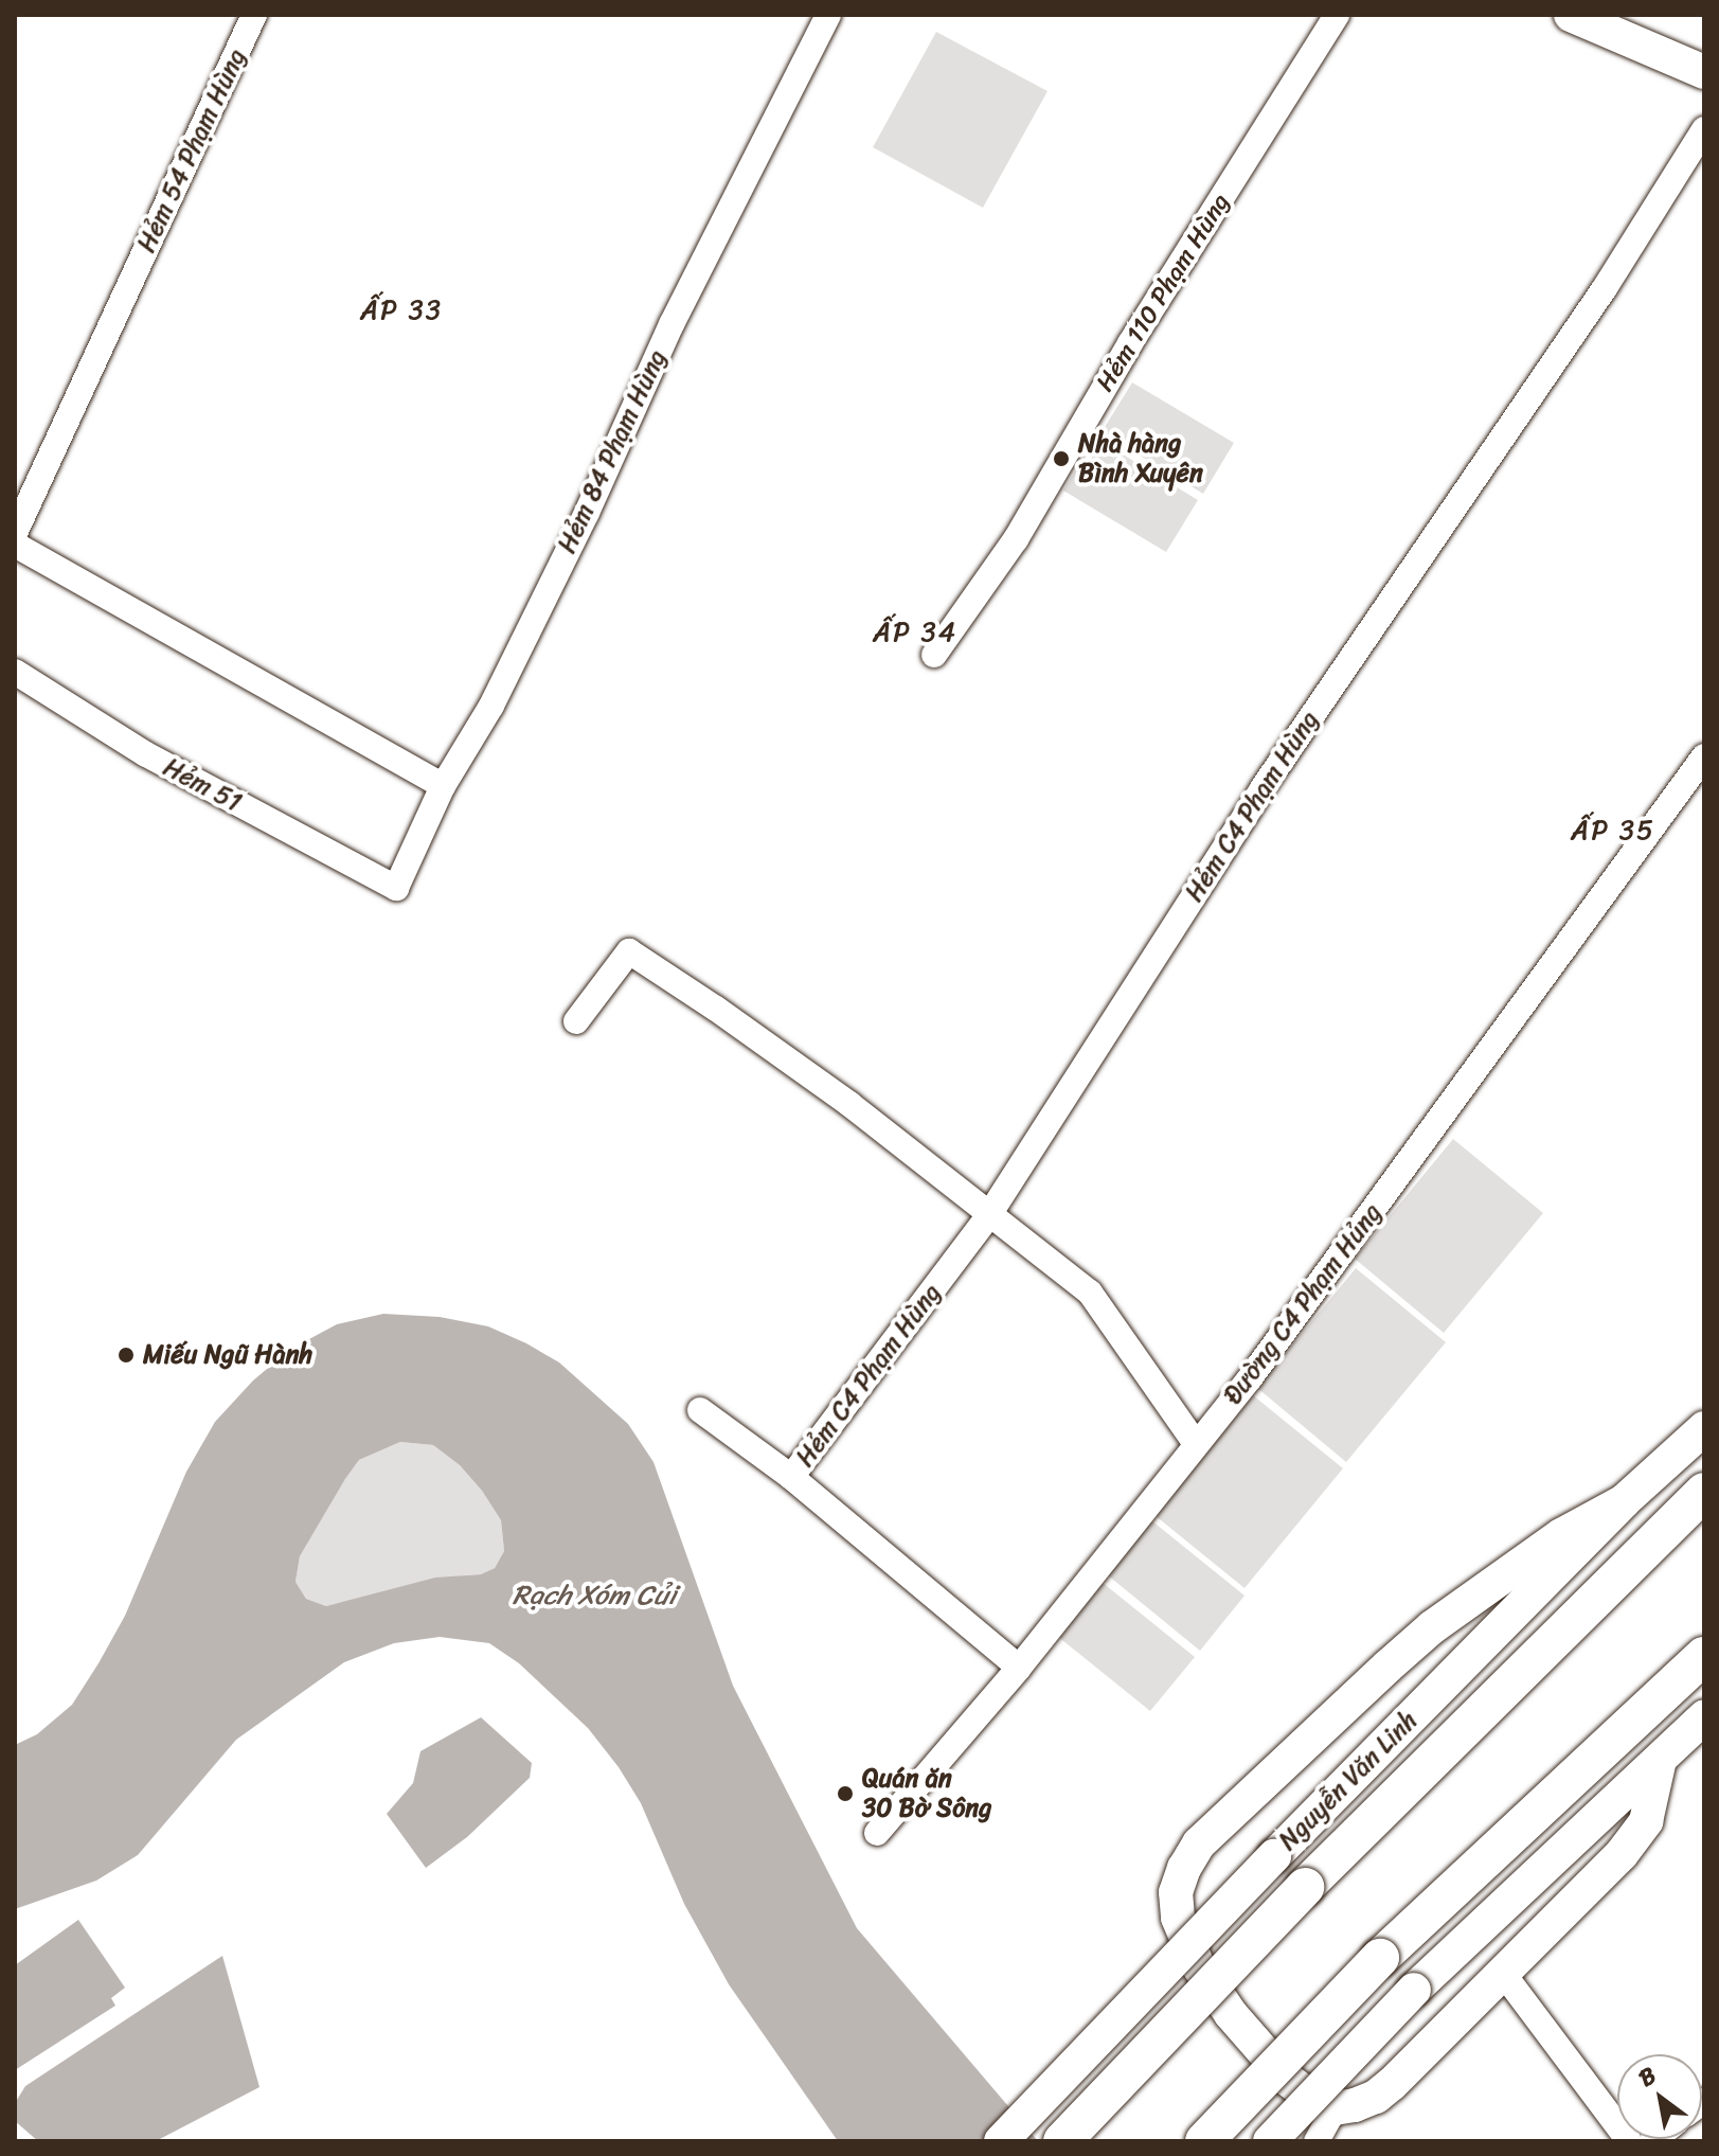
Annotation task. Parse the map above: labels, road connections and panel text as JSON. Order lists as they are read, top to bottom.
{
  "streets": {
    "highway": ["Nguyễn Văn Linh"],
    "street": [
      "Hẻm 54 Phạm Hùng",
      "Hẻm 110 Phạm Hùng",
      "Hẻm 84 Phạm Hùng",
      "Hẻm 51",
      "Hẻm C4 Phạm Hùng",
      "Đường C4 Phạm Hủng"
    ]
  },
  "crossings": [
    ["Hẻm 84 Phạm Hùng", "Hẻm 51"]
  ],
  "districts": ["ẤP 33", "ẤP 34", "ẤP 35"],
  "water": ["Rạch Xóm Củi"],
  "places": ["Nhà hàng Bình Xuyên", "Miếu Ngũ Hành", "Quán ăn 30 Bờ Sông"],
  "north": "top left"
}
